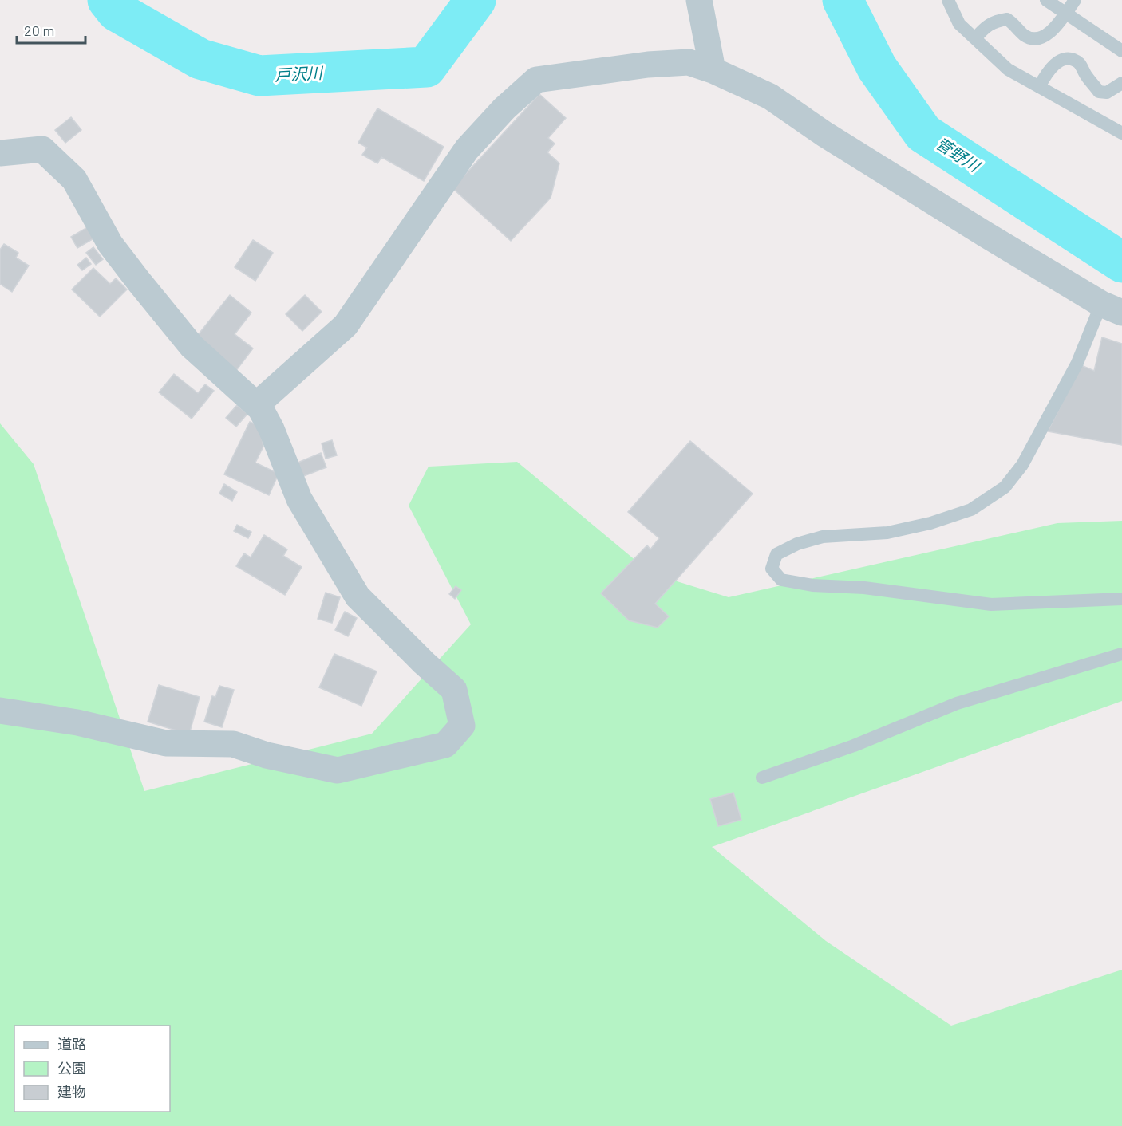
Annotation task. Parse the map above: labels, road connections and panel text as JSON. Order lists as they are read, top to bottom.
{
  "water": ["戸沢川", "菅野川"],
  "legend": ["道路", "公園", "建物"],
  "scale_bar": "20 m"
}
